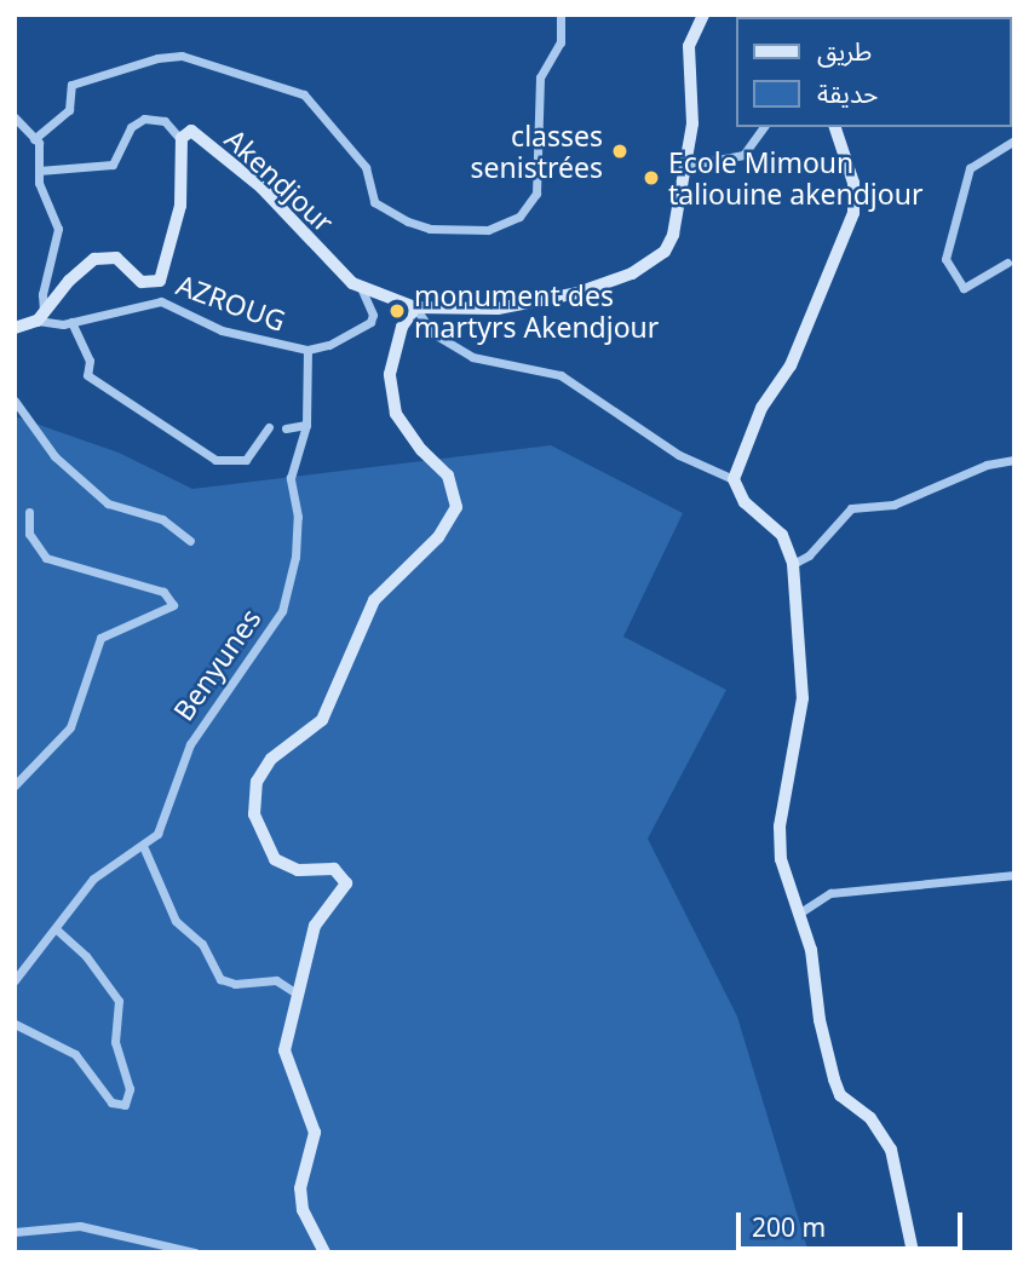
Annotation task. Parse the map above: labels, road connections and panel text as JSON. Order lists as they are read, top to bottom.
{
  "streets": {
    "main road": ["Akendjour"],
    "street": ["AZROUG", "Benyunes"]
  },
  "crossings": [
    ["Akendjour", "AZROUG"],
    ["AZROUG", "Benyunes"]
  ],
  "places": ["classes senistrées", "Ecole Mimoun taliouine akendjour", "monument des martyrs Akendjour"],
  "legend": ["طريق", "حديقة"],
  "scale_bar": "200 m"
}
